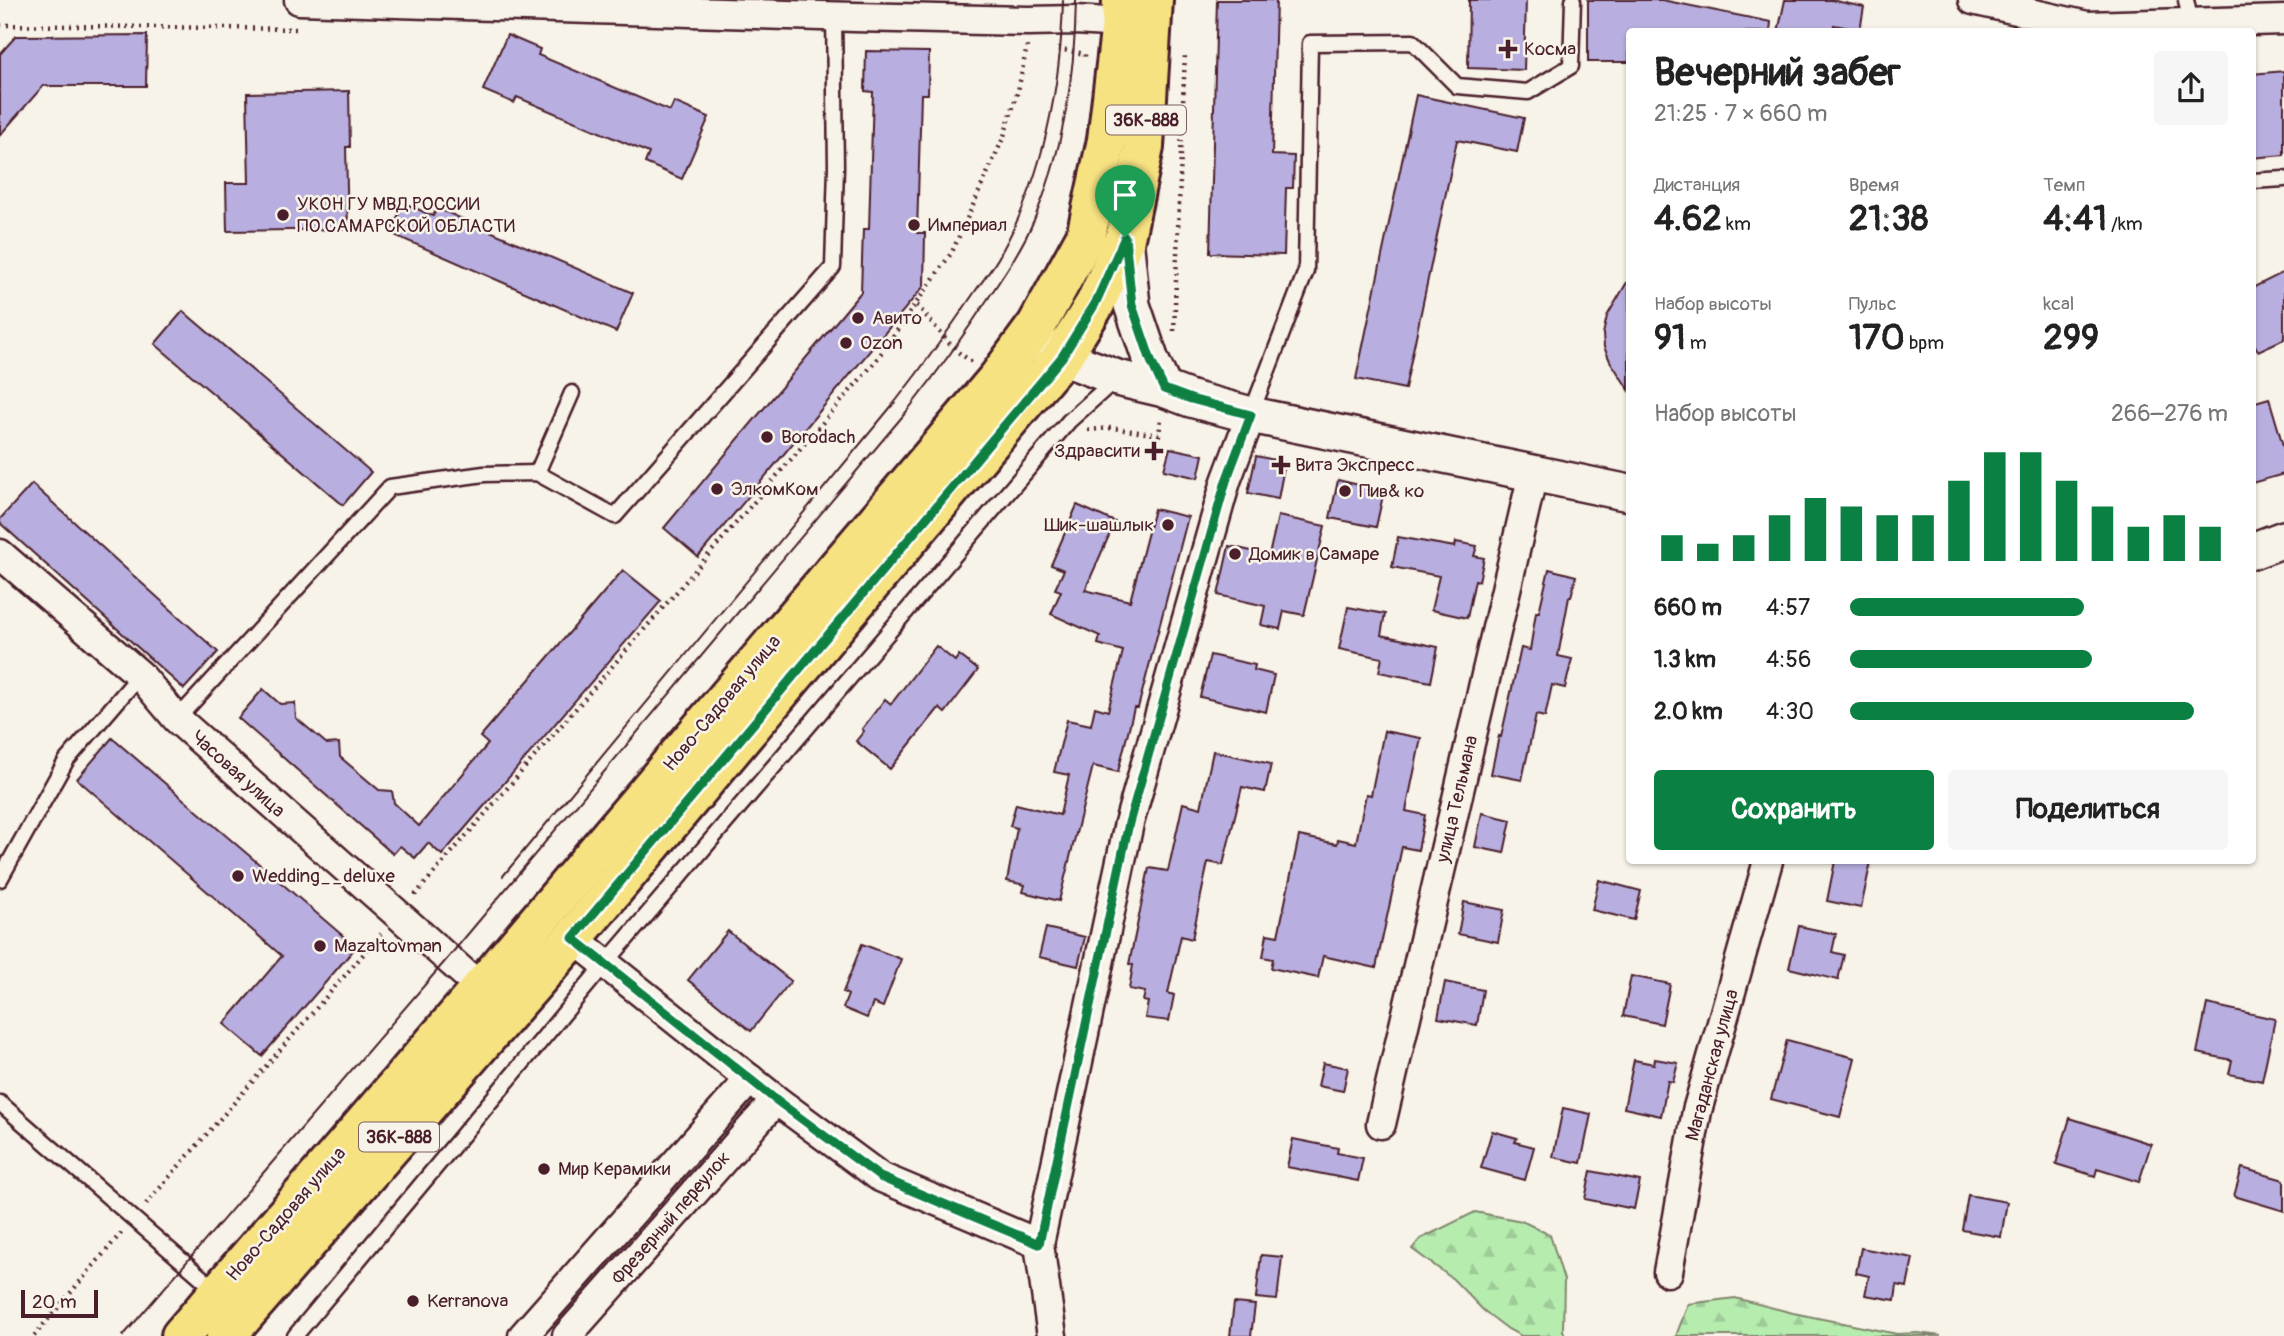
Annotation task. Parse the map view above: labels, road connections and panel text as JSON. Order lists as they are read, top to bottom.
{
  "streets": {
    "main road": ["36К-888", "Ново-Садовая улица"],
    "street": [
      "Часовая улица",
      "улица Тельмана",
      "Магаданская улица",
      "Фрезерный переулок"
    ]
  },
  "crossings": [
    ["Ново-Садовая улица", "Часовая улица"]
  ],
  "places": {
    "health": ["Косма", "Здравсити", "Вита Экспресс"],
    "other": [
      "УКОН ГУ МВД РОССИИ ПО САМАРСКОЙ ОБЛАСТИ",
      "Империал",
      "Авито",
      "Ozon",
      "Borodach",
      "ЭлкомКом",
      "Пив& ко",
      "Шик-шашлык",
      "Домик в Самаре",
      "Wedding__deluxe",
      "Mazaltovman",
      "Мир Керамики",
      "Kerranova"
    ]
  },
  "scale_bar": "20 m",
  "page": {
    "heading": ["Вечерний забег", "21:25 · 7 × 660 m"],
    "stats": [
      ["Дистанция", "4.62 km"],
      ["Время", "21:38"],
      ["Темп", "4:41 /km"],
      ["Набор высоты", "91 m"],
      ["Пульс", "170 bpm"],
      ["kcal", "299"]
    ],
    "chart": ["Набор высоты", "266–276 m"],
    "list": [
      {
        "name": "660 m",
        "note": "4:57"
      },
      {
        "name": "1.3 km",
        "note": "4:56"
      },
      {
        "name": "2.0 km",
        "note": "4:30"
      }
    ],
    "buttons": ["Сохранить", "Поделиться"],
    "scale": "20 m"
  }
}
